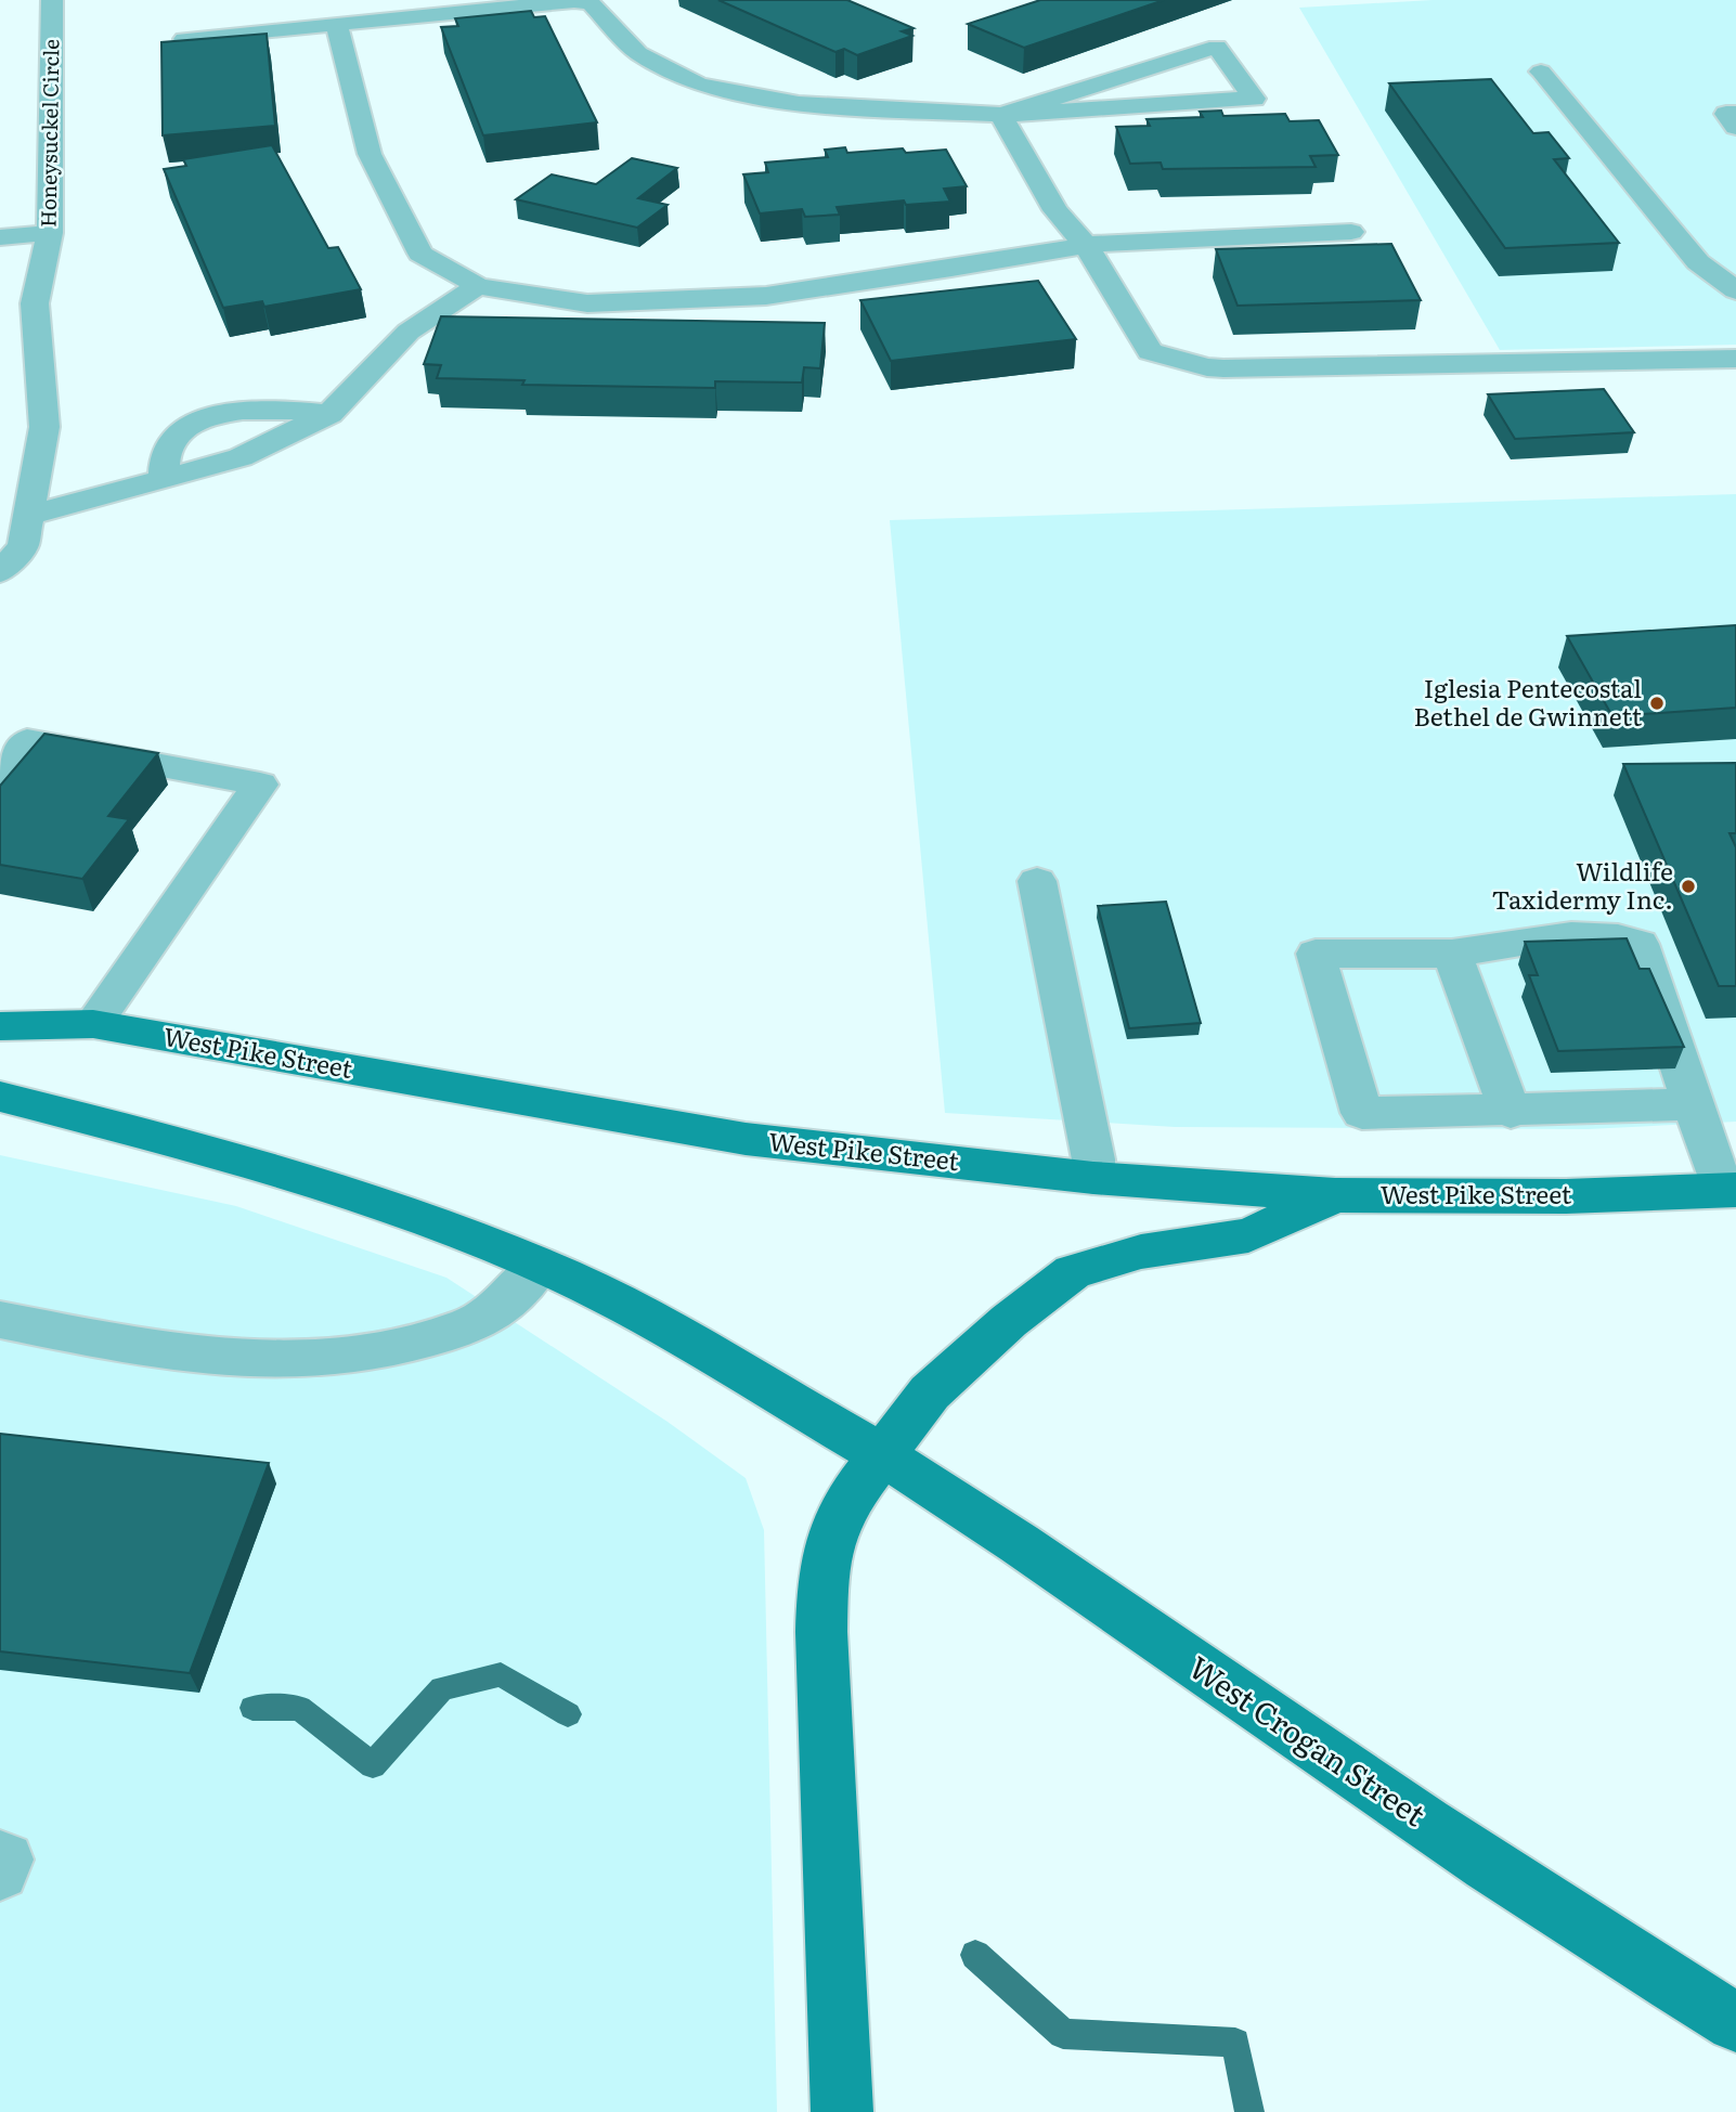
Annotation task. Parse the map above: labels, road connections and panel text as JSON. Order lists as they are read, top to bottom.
{
  "streets": {
    "main road": ["West Pike Street", "West Crogan Street"],
    "street": ["Honeysuckel Circle"]
  },
  "places": ["Iglesia Pentecostal Bethel de Gwinnett", "Wildlife Taxidermy Inc."]
}
